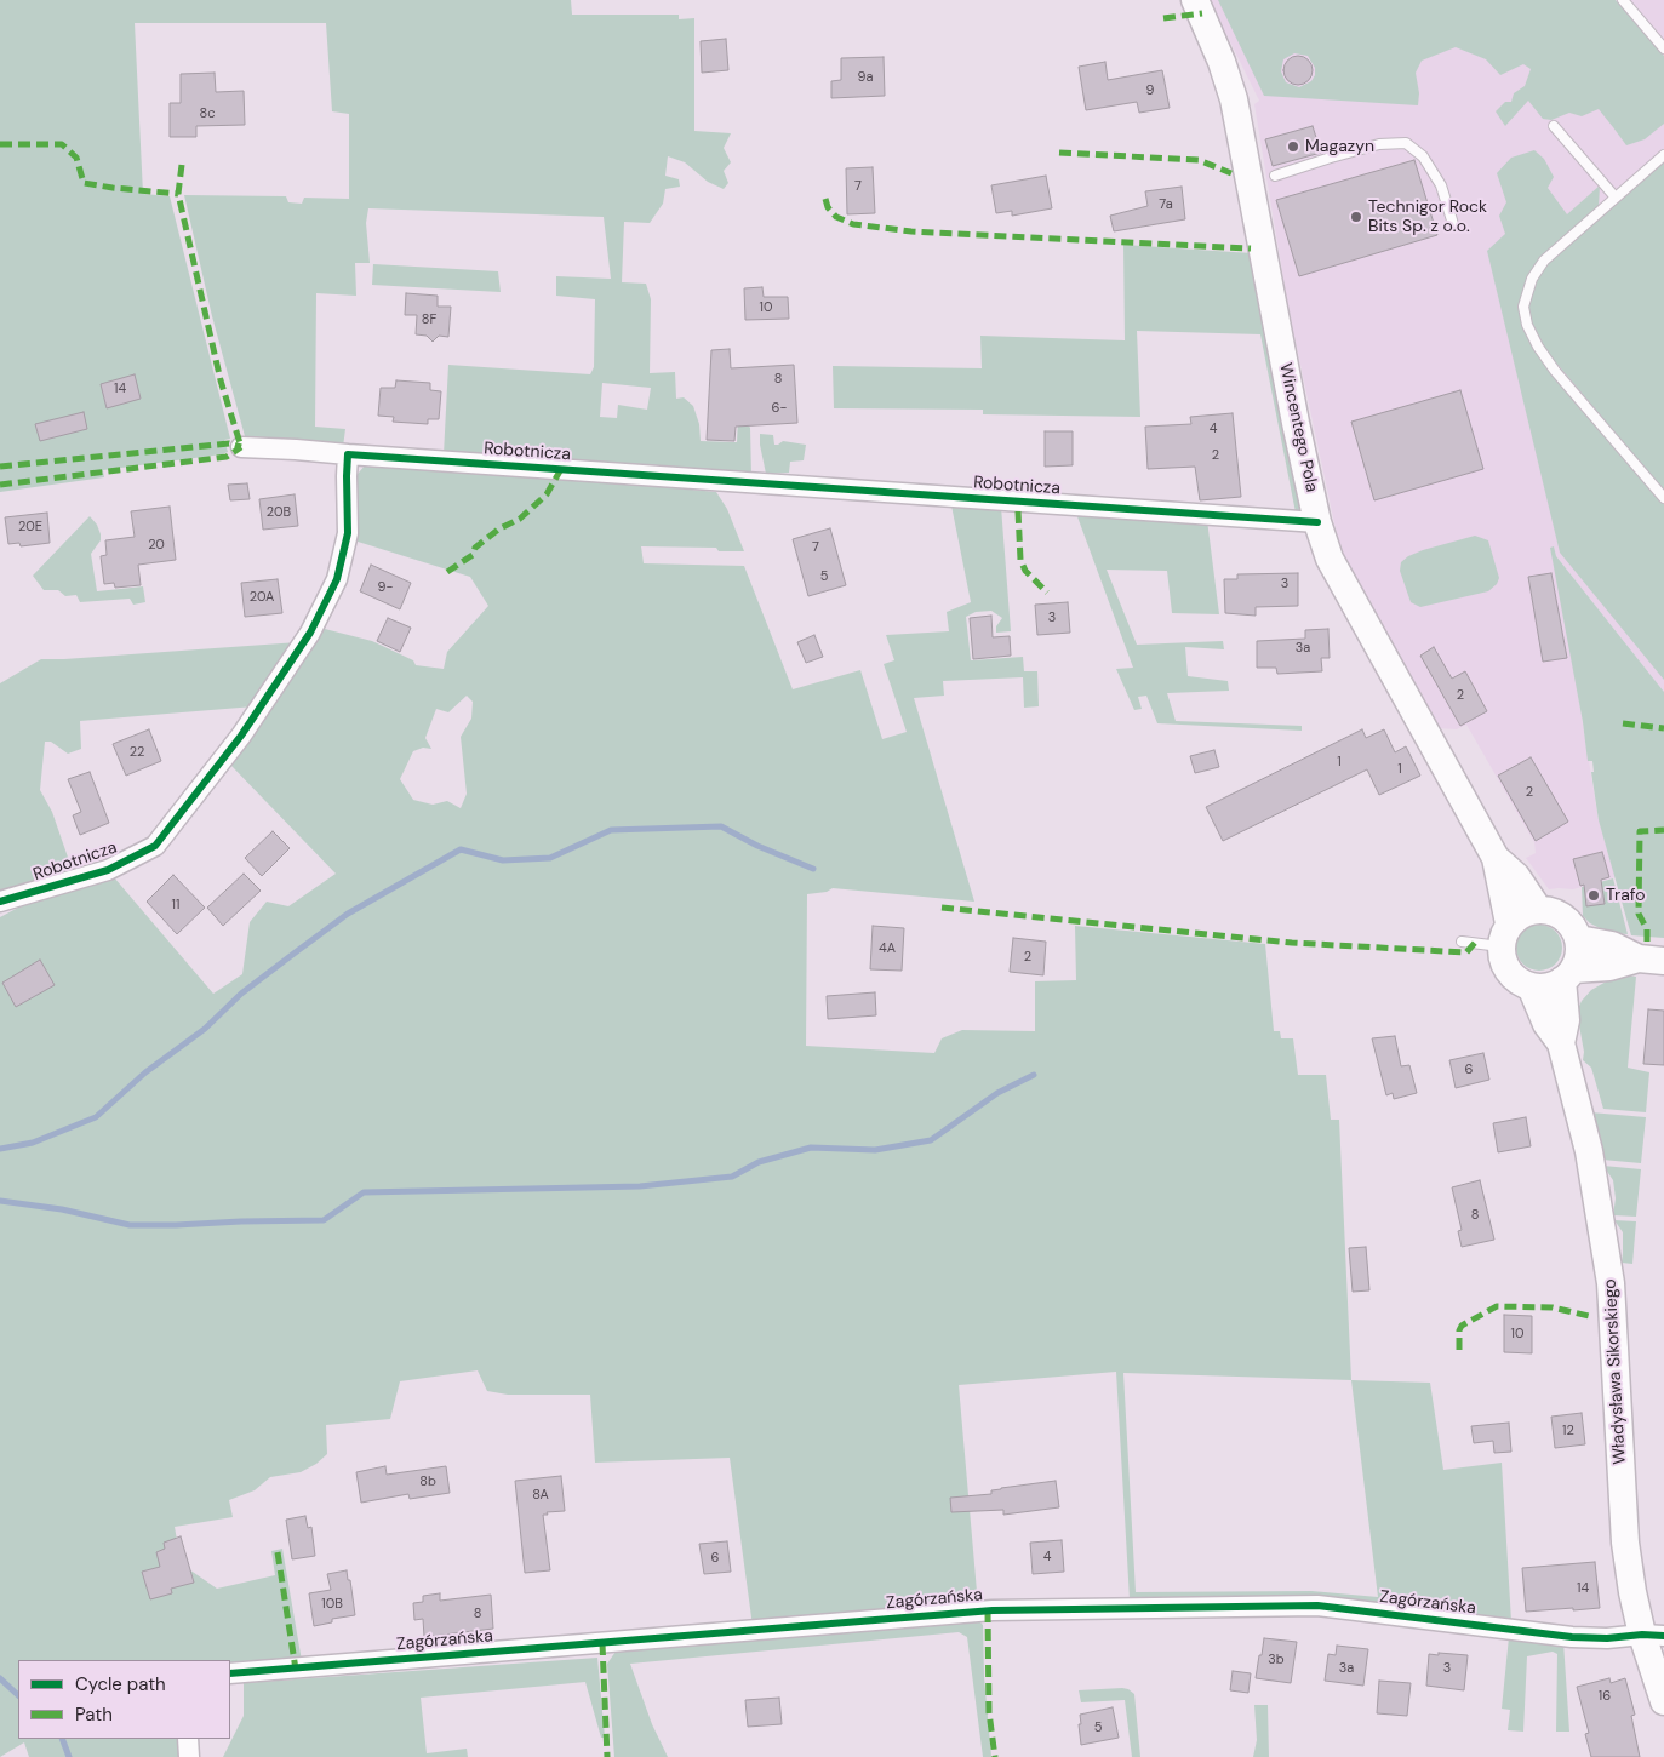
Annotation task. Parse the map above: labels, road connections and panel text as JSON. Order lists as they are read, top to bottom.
{
  "streets": {
    "street": [
      "Wincentego Pola",
      "Robotnicza",
      "Władysława Sikorskiego",
      "Zagórzańska"
    ]
  },
  "crossings": [
    ["Wincentego Pola", "Robotnicza"],
    ["Wincentego Pola", "Władysława Sikorskiego"],
    ["Władysława Sikorskiego", "Zagórzańska"]
  ],
  "places": ["Magazyn", "Technigor Rock Bits Sp. z o.o.", "Trafo"],
  "house_numbers": [
    "9a",
    "9",
    "8c",
    "7",
    "7a",
    "10",
    "8F",
    "8",
    "14",
    "6-",
    "4",
    "2",
    "20B",
    "20E",
    "20",
    "7",
    "5",
    "3",
    "9-",
    "20A",
    "3",
    "3a",
    "2",
    "22",
    "1",
    "1",
    "2",
    "11",
    "4A",
    "2",
    "6",
    "8",
    "10",
    "12",
    "8b",
    "8A",
    "4",
    "6",
    "14",
    "10B",
    "8",
    "3b",
    "3a",
    "3",
    "16",
    "5"
  ],
  "legend": ["Cycle path", "Path"]
}
